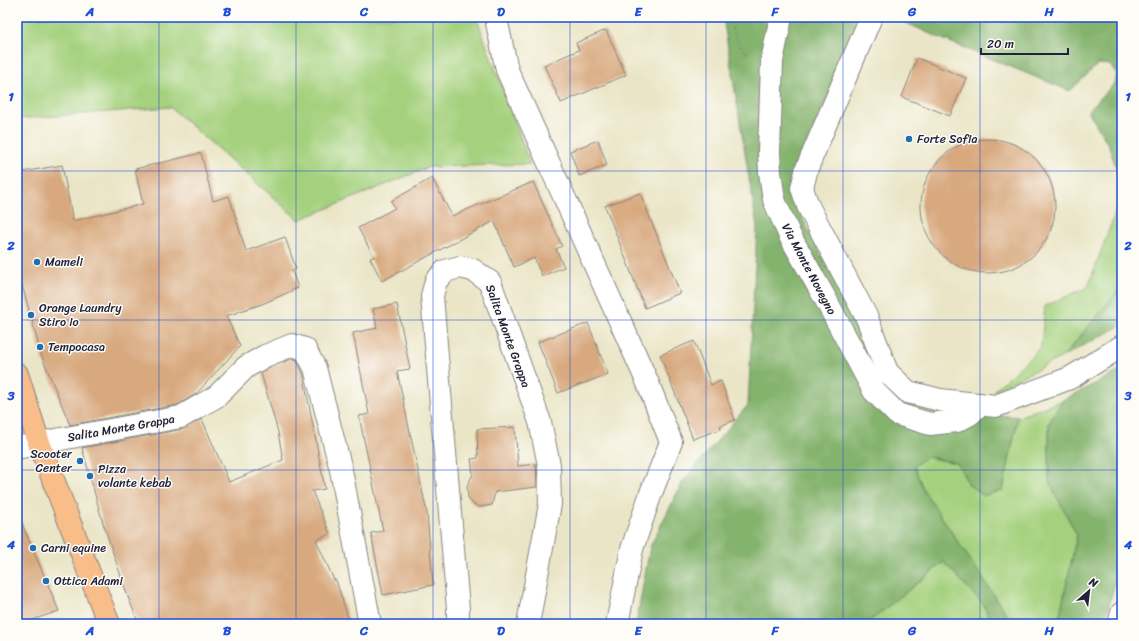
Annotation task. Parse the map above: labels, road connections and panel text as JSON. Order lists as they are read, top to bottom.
{
  "streets": {
    "street": ["Via Monte Novegno", "Salita Monte Grappa"]
  },
  "places": [
    "Forte Sofia",
    "Mameli",
    "Orange Laundry Stiro io",
    "Tempocasa",
    "Scooter Center",
    "Pizza volante kebab",
    "Carni equine",
    "Ottica Adami"
  ],
  "scale_bar": "20 m",
  "north": "top right",
  "grid": {
    "columns": [
      "A",
      "B",
      "C",
      "D",
      "E",
      "F",
      "G",
      "H"
    ],
    "rows": [
      "1",
      "2",
      "3",
      "4"
    ]
  }
}
